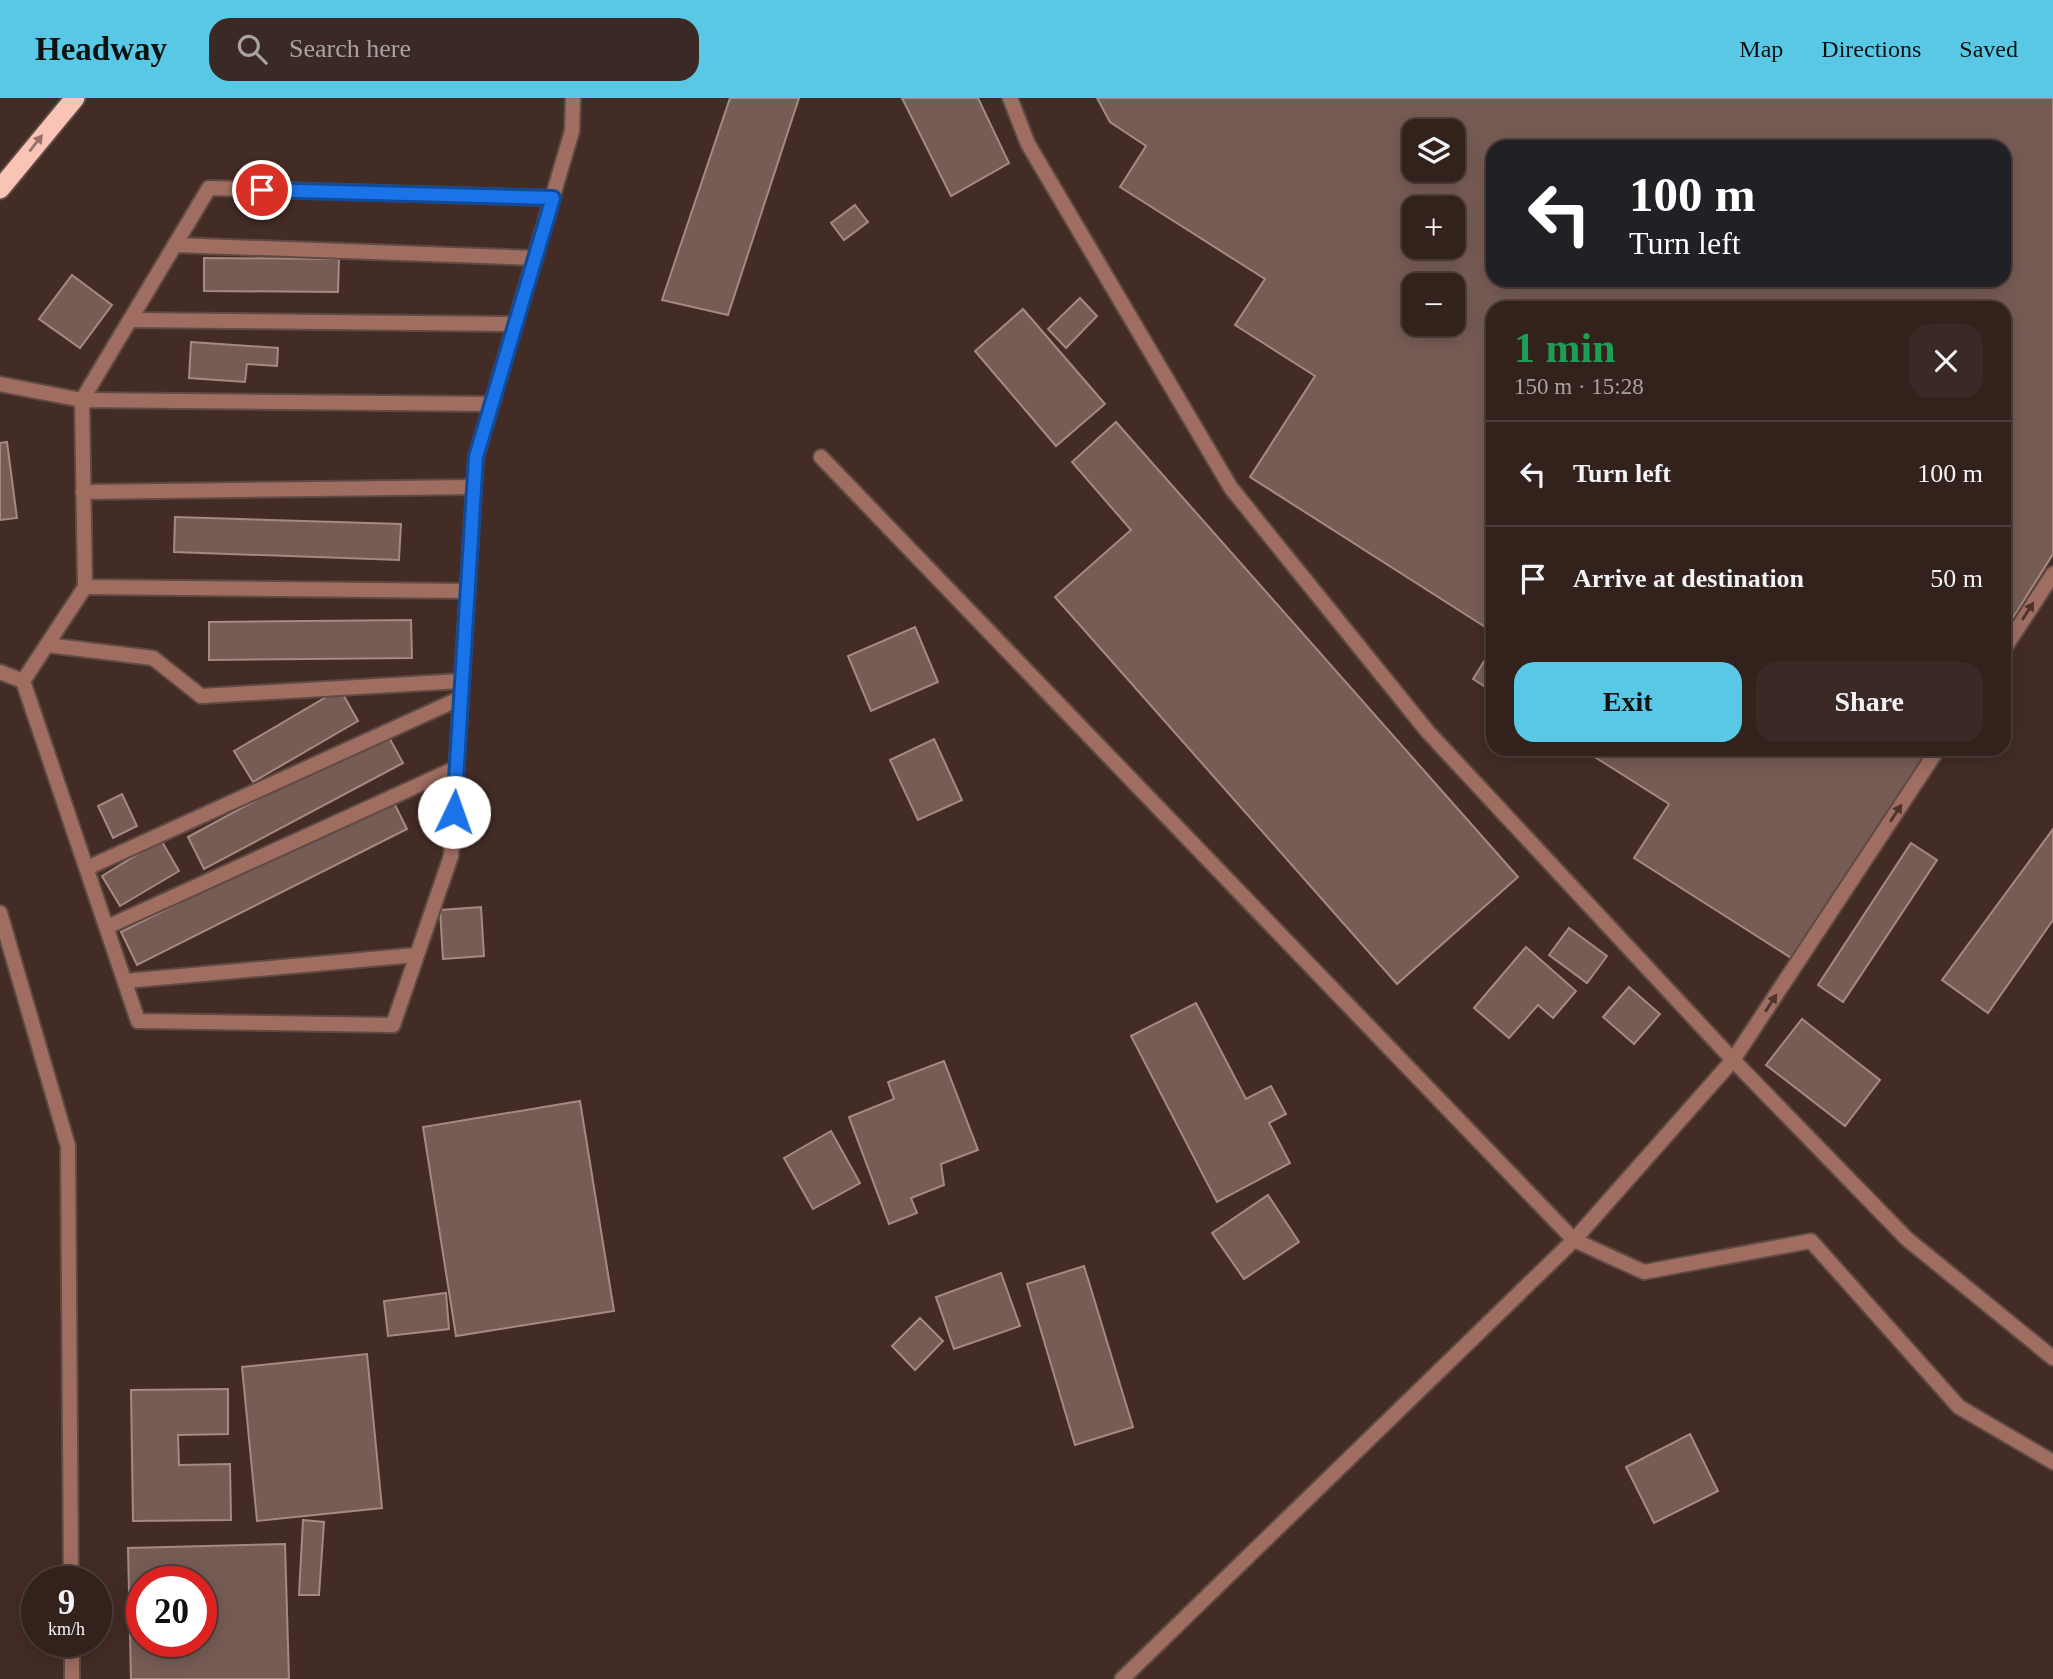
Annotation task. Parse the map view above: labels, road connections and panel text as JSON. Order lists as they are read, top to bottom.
{
  "page": {
    "header": "Headway",
    "search": "Search here",
    "nav": ["Map", "Directions", "Saved"],
    "map_buttons": ["+", "−"],
    "turn": ["100 m", "Turn left"],
    "heading": ["1 min", "150 m · 15:28"],
    "list": [
      {
        "name": "Turn left",
        "value": "100 m"
      },
      {
        "name": "Arrive at destination",
        "value": "50 m"
      }
    ],
    "buttons": ["Exit", "Share"],
    "speed": "9 km/h",
    "limit": "20"
  }
}
